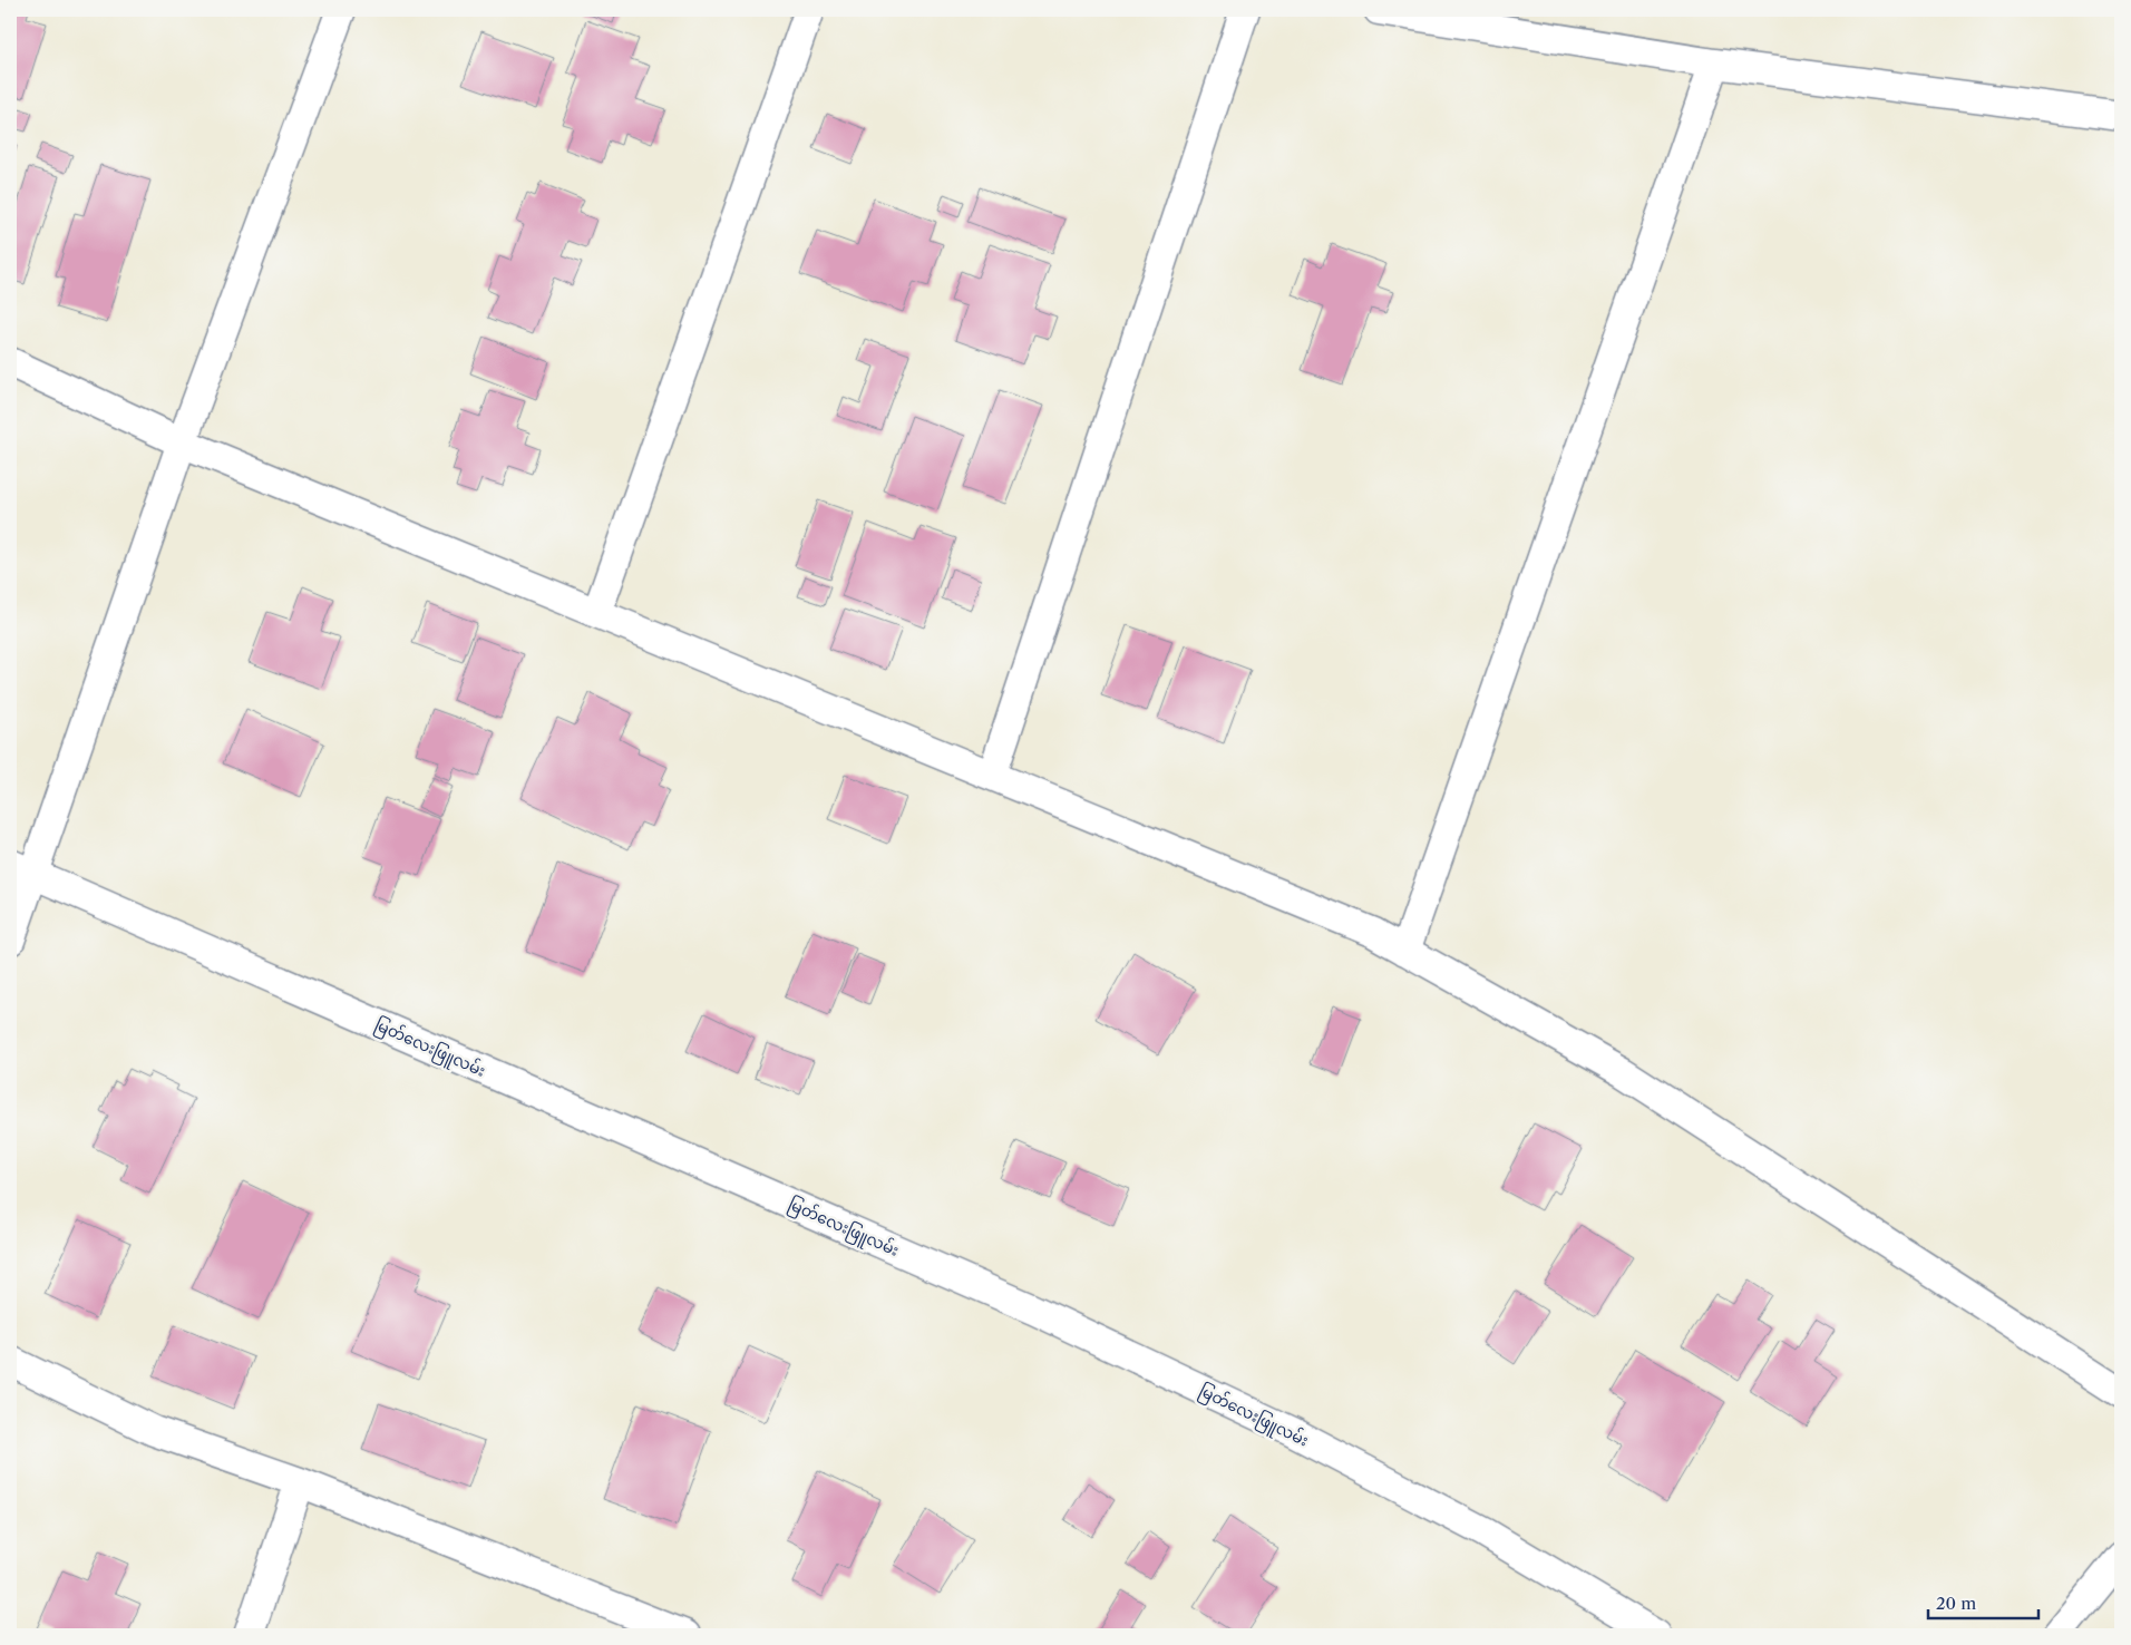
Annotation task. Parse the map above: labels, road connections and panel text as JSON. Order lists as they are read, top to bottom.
{
  "streets": {
    "street": ["မြတ်လေးဖြူလမ်း"]
  },
  "scale_bar": "20 m"
}
